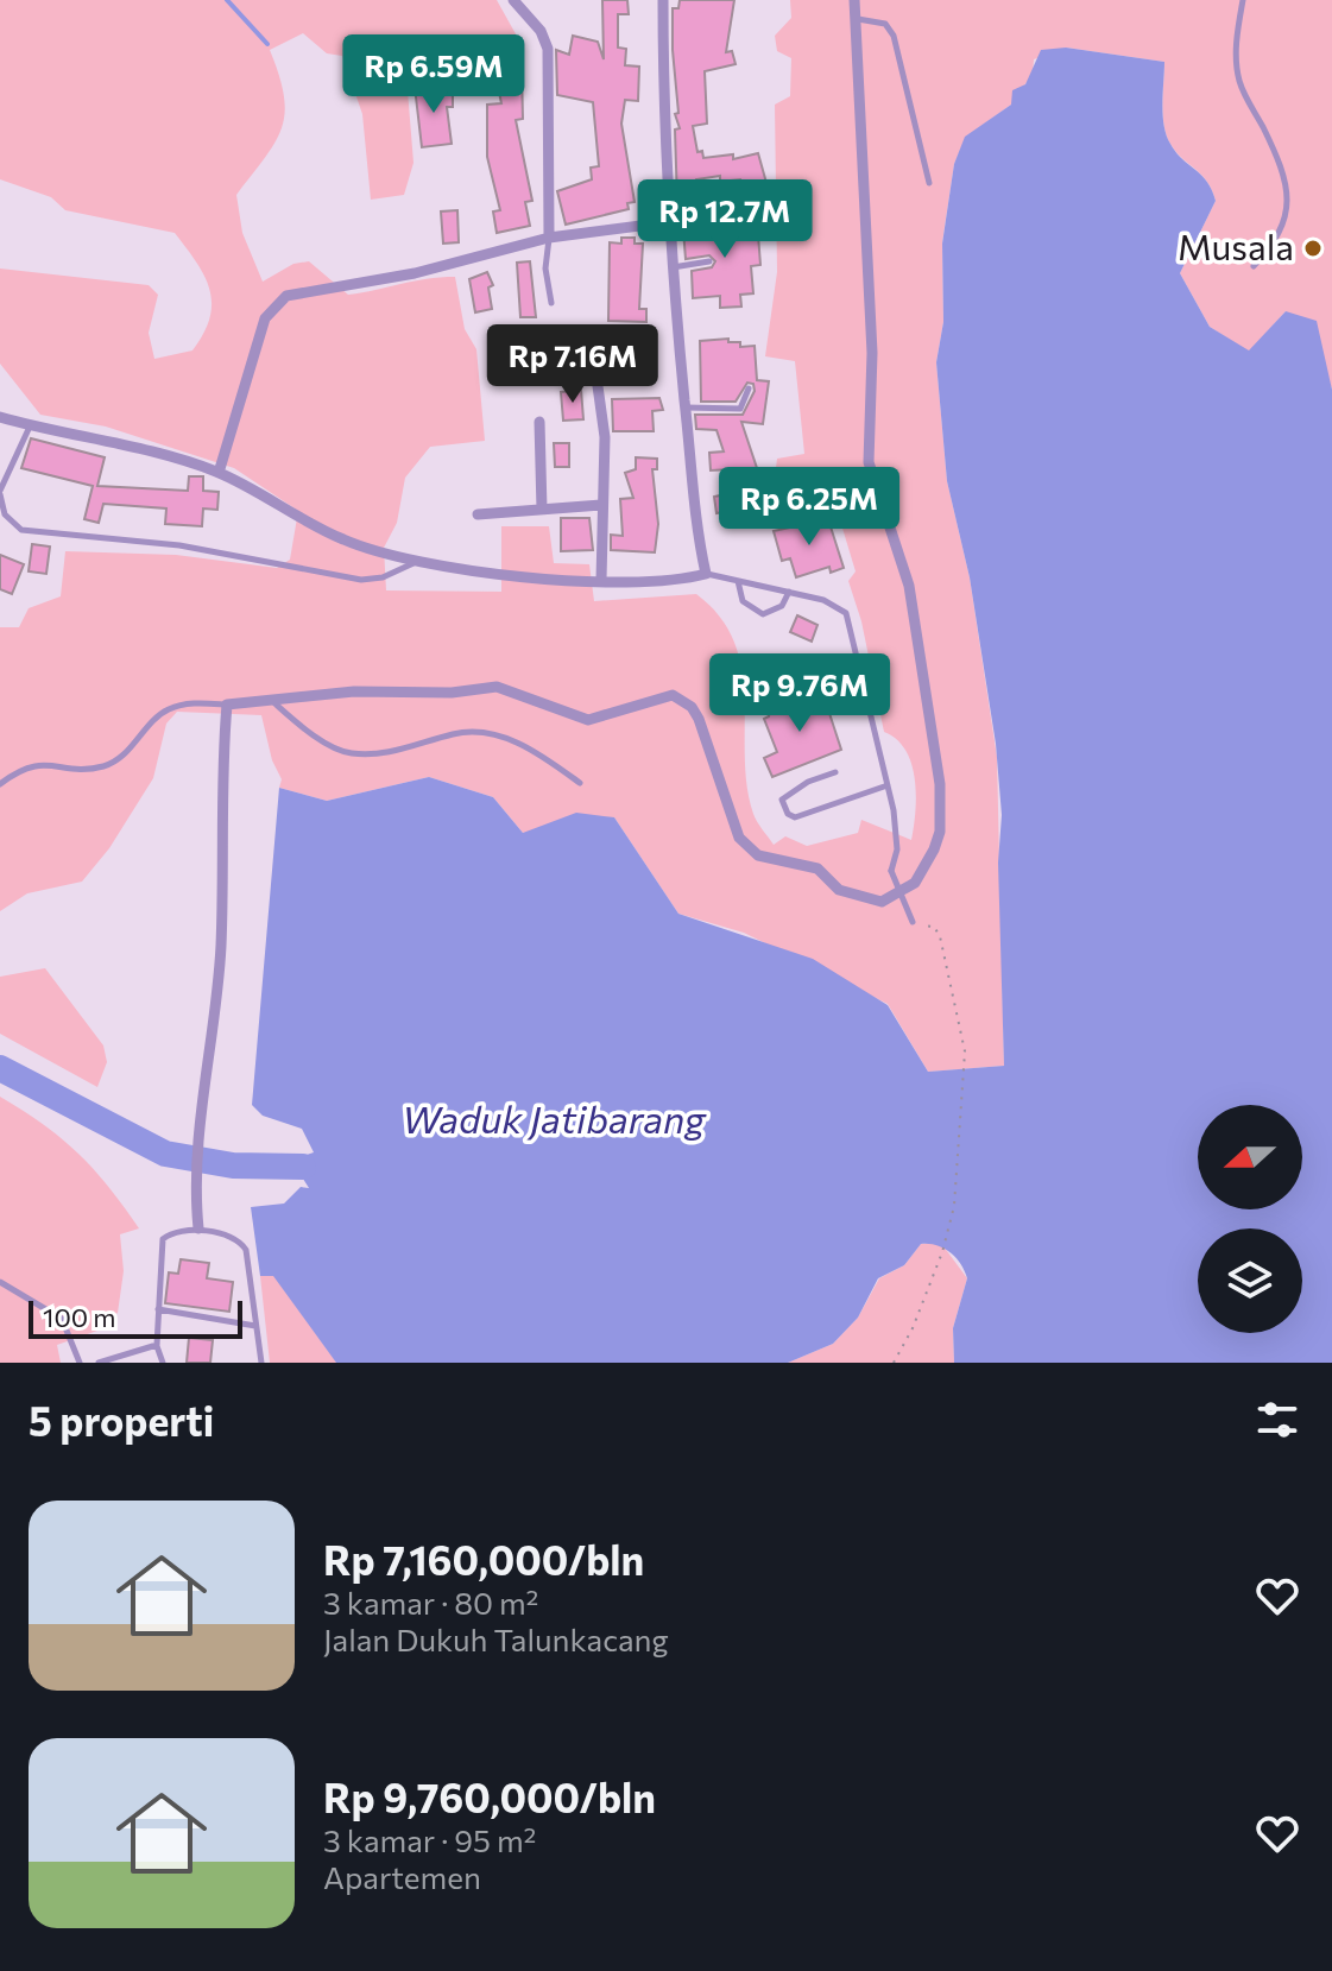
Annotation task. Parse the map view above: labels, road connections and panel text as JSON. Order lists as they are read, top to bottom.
{
  "water": ["Waduk Jatibarang"],
  "places": ["Musala"],
  "scale_bar": "100 m",
  "north": "left",
  "page": {
    "price": [
      "Rp 6.59M",
      "Rp 12.7M",
      "Rp 7.16M",
      "Rp 6.25M",
      "Rp 9.76M"
    ],
    "scale": "100 m",
    "heading": "5 properti",
    "list": [
      {
        "name": "Rp 7,160,000/bln",
        "note": "3 kamar · 80 m² · Jalan Dukuh Talunkacang"
      },
      {
        "name": "Rp 9,760,000/bln",
        "note": "3 kamar · 95 m² · Apartemen"
      }
    ]
  }
}
